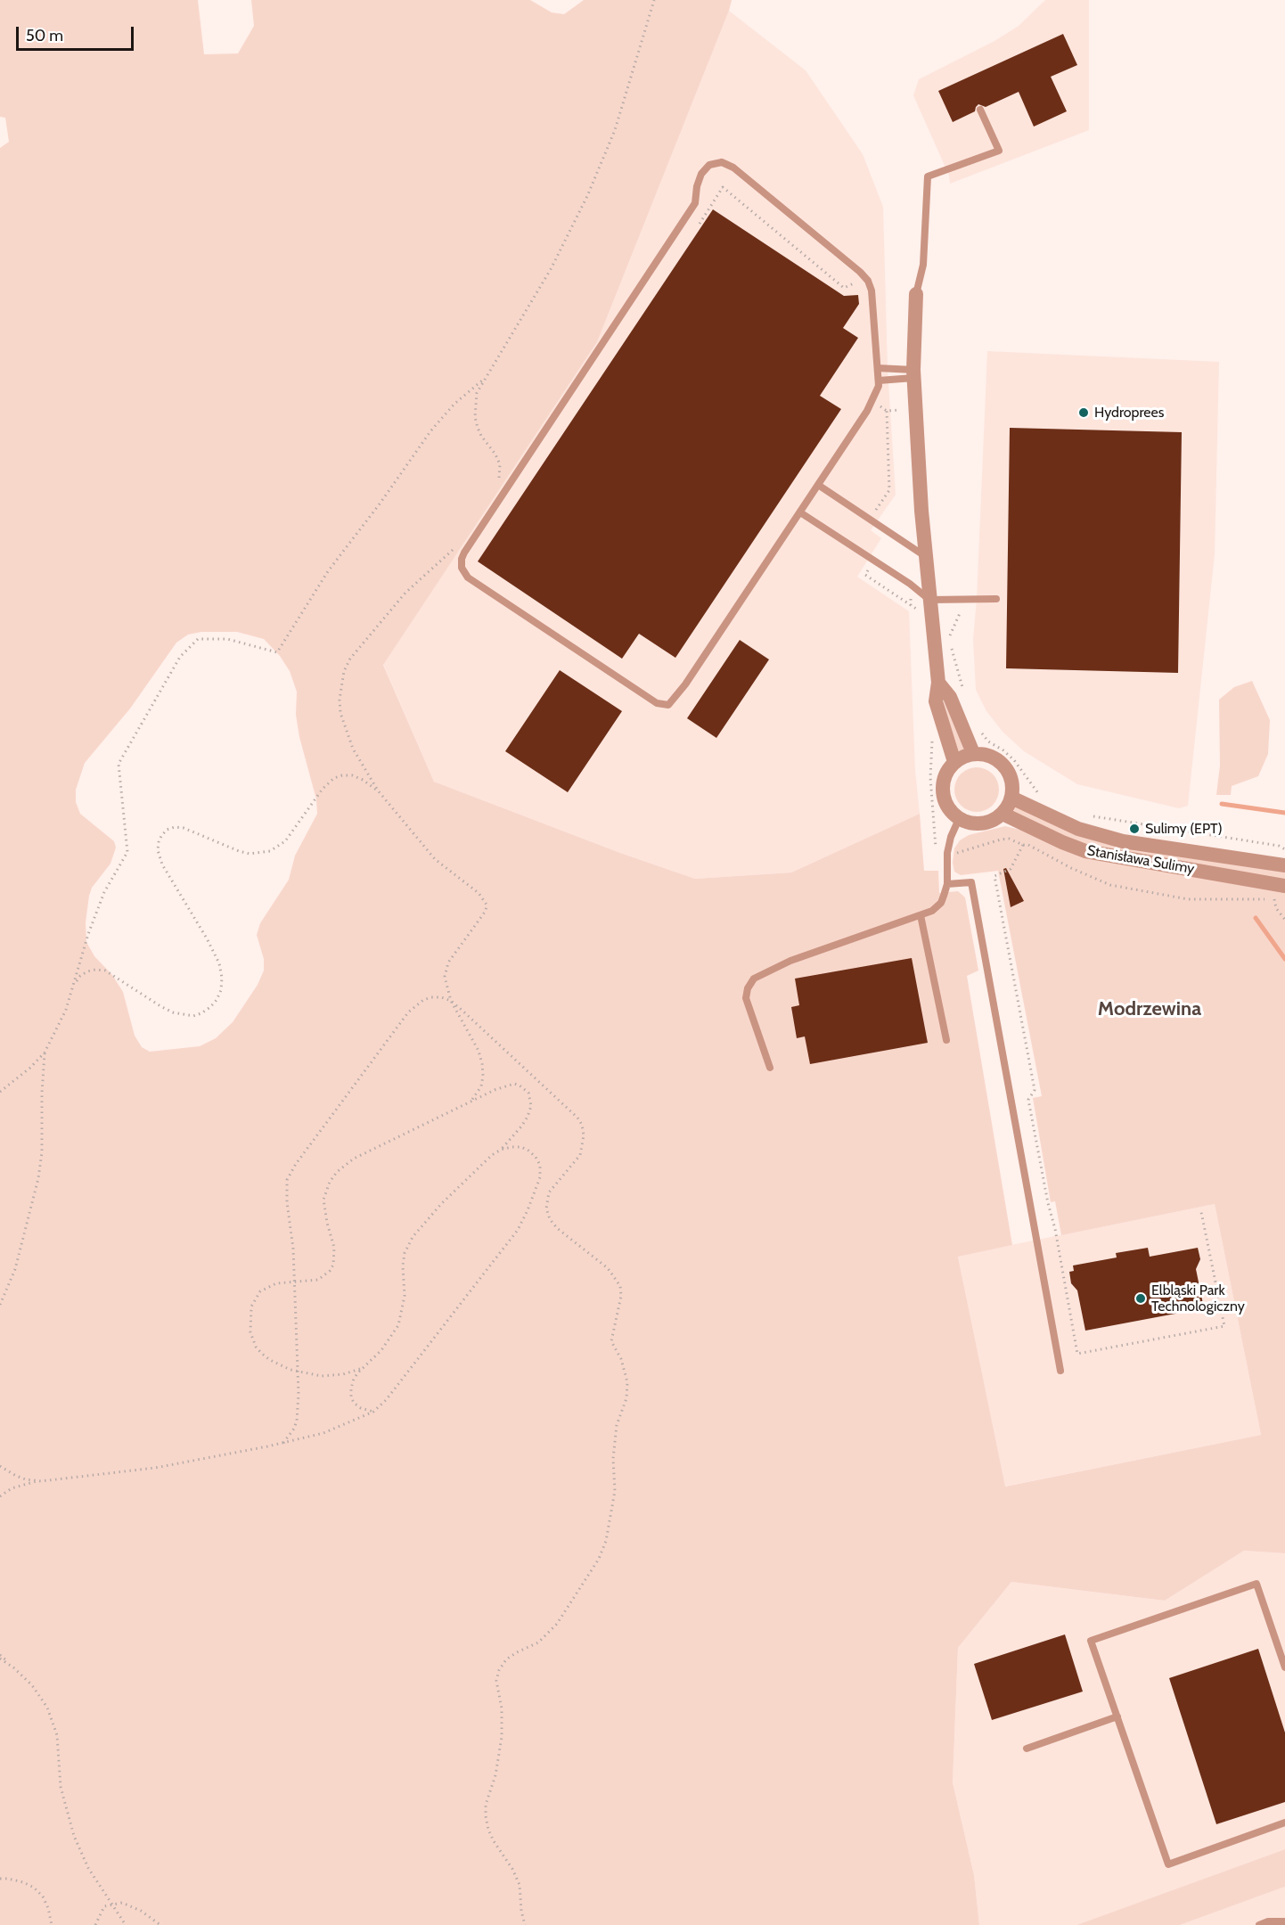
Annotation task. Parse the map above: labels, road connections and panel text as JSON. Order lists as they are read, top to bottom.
{
  "streets": {
    "street": ["Stanisława Sulimy"]
  },
  "districts": ["Modrzewina"],
  "places": ["Hydroprees", "Sulimy (EPT)", "Elbląski Park Technologiczny"],
  "scale_bar": "50 m"
}
